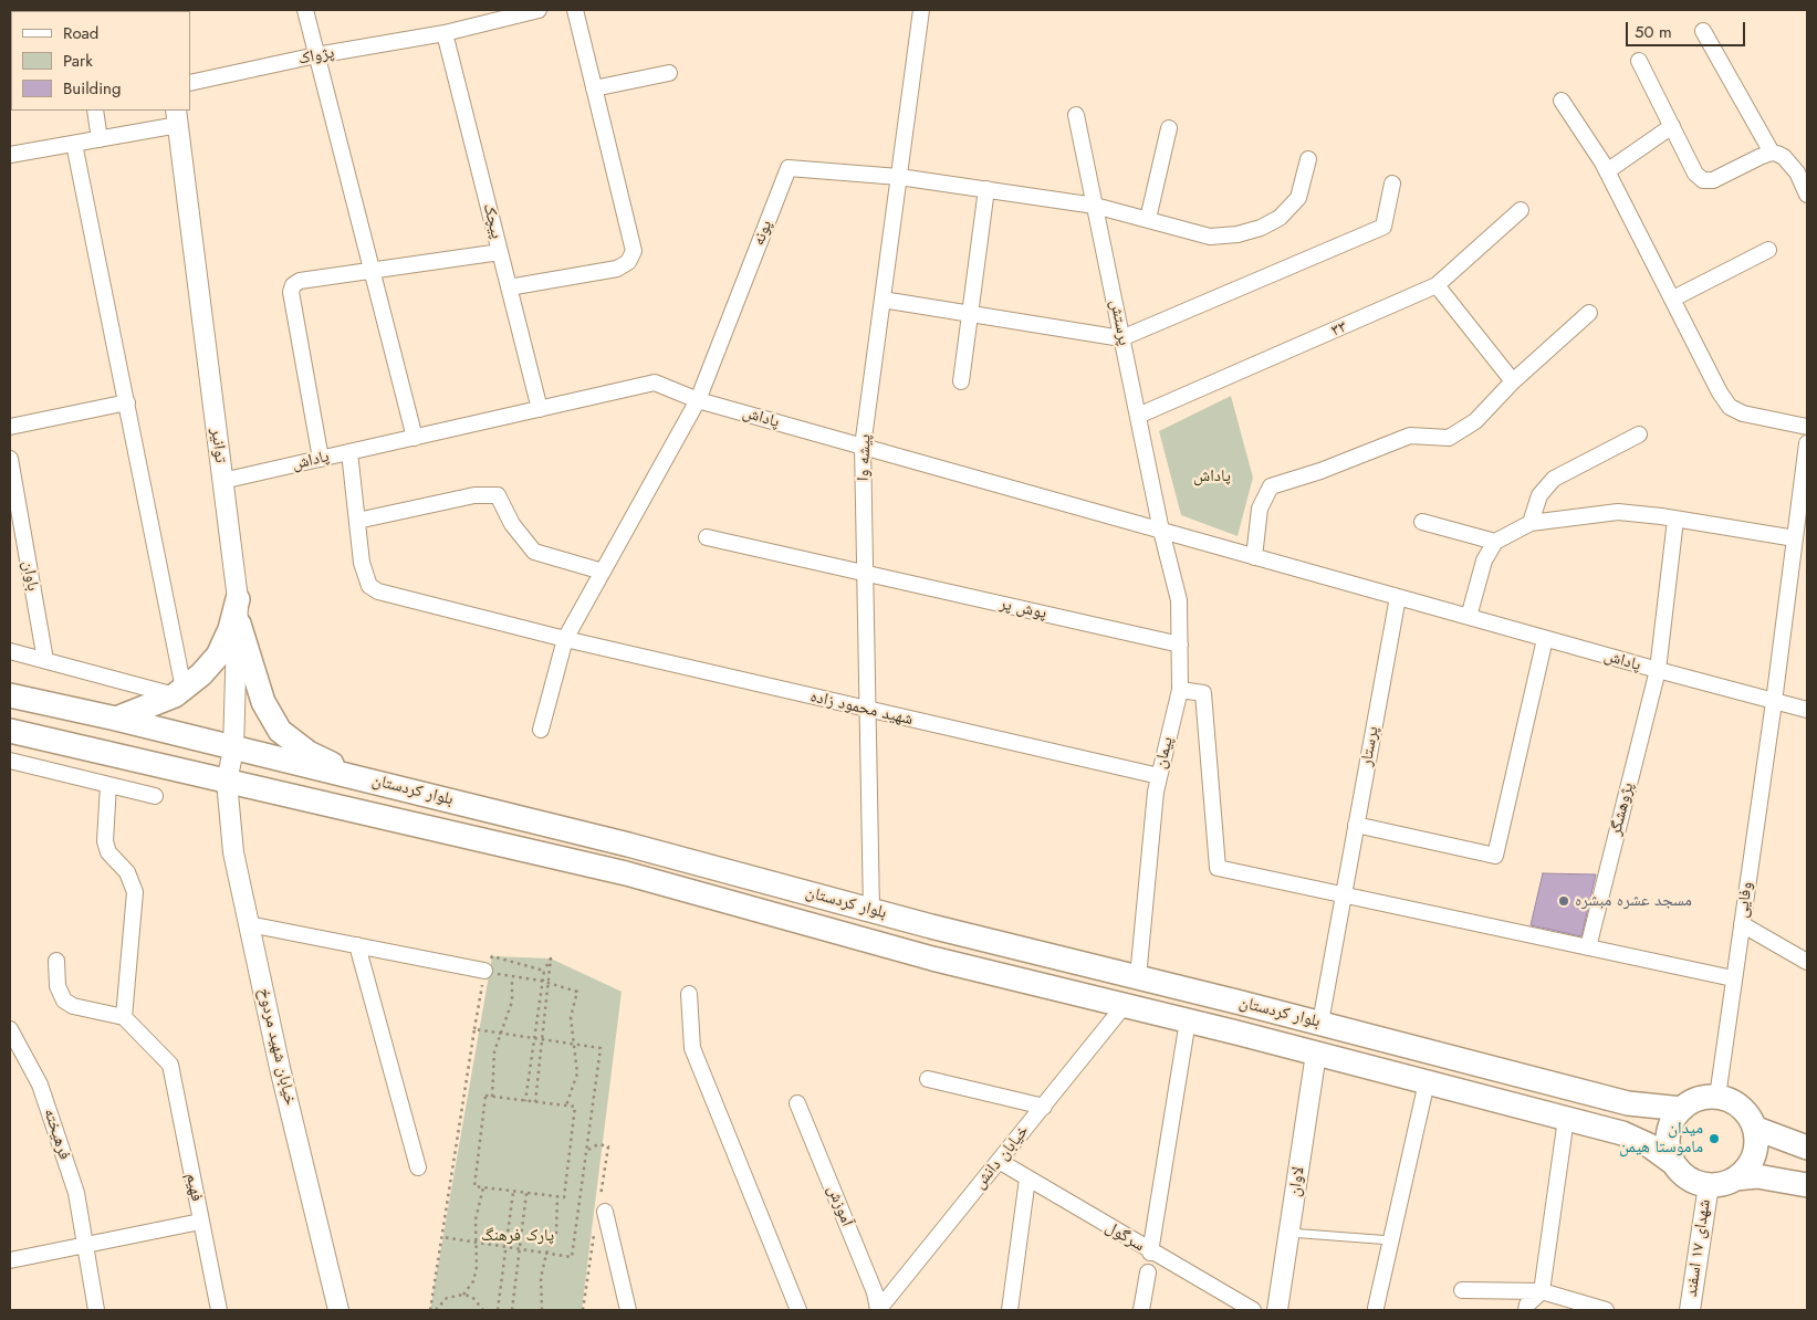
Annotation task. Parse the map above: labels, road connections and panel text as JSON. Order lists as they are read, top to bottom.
{
  "streets": {
    "main road": ["بلوار کردستان"],
    "street": [
      "پژواک",
      "پیچک",
      "پونه",
      "پرستش",
      "۳۳",
      "پاداش",
      "توانیر",
      "پیشه وا",
      "باوان",
      "پوش پر",
      "شهید محمود زاده",
      "پرستار",
      "پیمان",
      "پژوهشگر",
      "وفایی",
      "خیابان شهید مردوخ",
      "فرهیخته",
      "خیابان دانش",
      "لاوان",
      "فهیم",
      "آموزش",
      "سرگول",
      "شهدای ۱۷ اسفند"
    ]
  },
  "crossings": [
    ["پژواک", "پیچک"],
    ["پیچک", "پاداش"],
    ["پونه", "پاداش"],
    ["پونه", "پیشه وا"],
    ["پرستش", "۳۳"],
    ["پرستش", "پاداش"],
    ["پرستش", "پیمان"],
    ["پاداش", "توانیر"],
    ["پاداش", "پیشه وا"],
    ["پاداش", "شهید محمود زاده"],
    ["پاداش", "پرستار"],
    ["پاداش", "پیمان"],
    ["پاداش", "پژوهشگر"],
    ["پاداش", "وفایی"],
    ["توانیر", "بلوار کردستان"],
    ["توانیر", "خیابان شهید مردوخ"],
    ["پیشه وا", "پوش پر"],
    ["پیشه وا", "شهید محمود زاده"],
    ["پیشه وا", "بلوار کردستان"],
    ["پوش پر", "پیمان"],
    ["شهید محمود زاده", "پیمان"],
    ["پرستار", "بلوار کردستان"],
    ["پیمان", "بلوار کردستان"],
    ["بلوار کردستان", "وفایی"],
    ["بلوار کردستان", "خیابان شهید مردوخ"],
    ["بلوار کردستان", "خیابان دانش"],
    ["بلوار کردستان", "لاوان"],
    ["بلوار کردستان", "شهدای ۱۷ اسفند"],
    ["وفایی", "شهدای ۱۷ اسفند"],
    ["خیابان دانش", "آموزش"],
    ["خیابان دانش", "سرگول"]
  ],
  "parks": ["پاداش", "پارک فرهنگ"],
  "places": ["مسجد عشره مبشره", "میدان ماموستا هیمن"],
  "legend": ["Road", "Park", "Building"],
  "scale_bar": "50 m"
}
